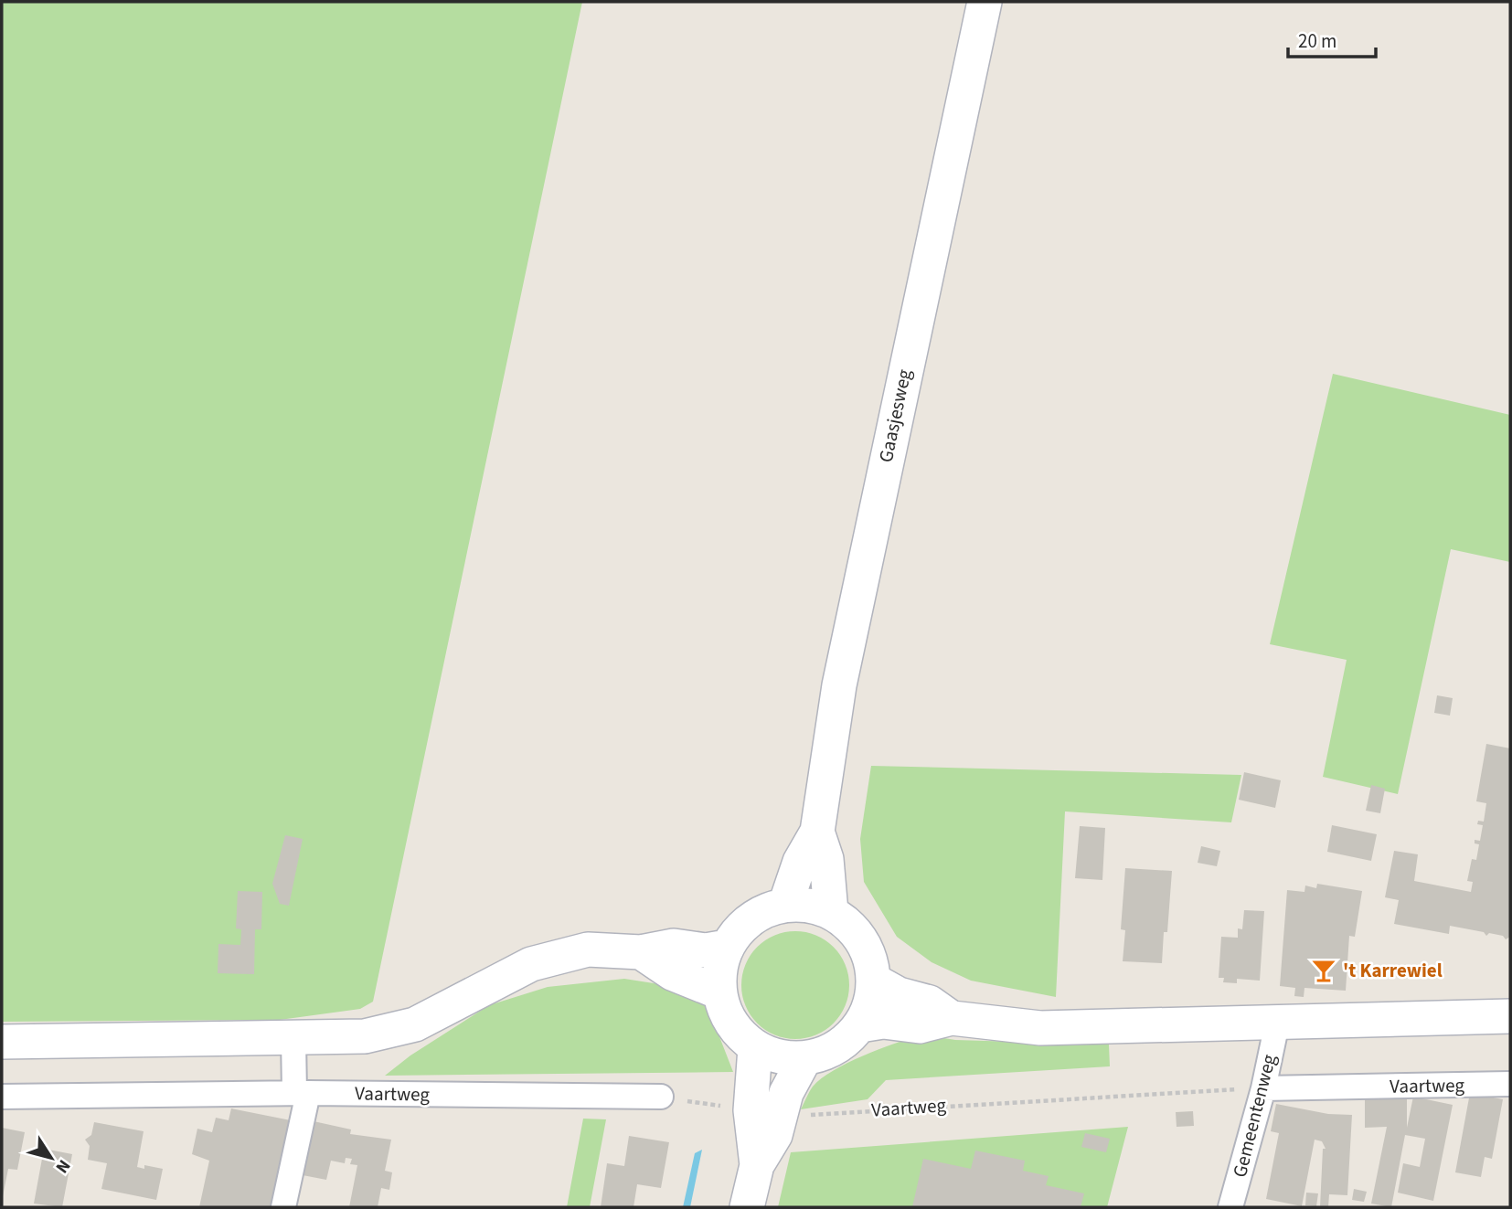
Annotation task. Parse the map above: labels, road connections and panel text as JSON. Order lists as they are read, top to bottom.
{
  "streets": {
    "main road": ["Gaasjesweg"],
    "street": ["Vaartweg", "Gemeentenweg"]
  },
  "crossings": [
    ["Vaartweg", "Gemeentenweg"]
  ],
  "places": {
    "bar": ["'t Karrewiel"]
  },
  "scale_bar": "20 m",
  "north": "bottom right"
}
